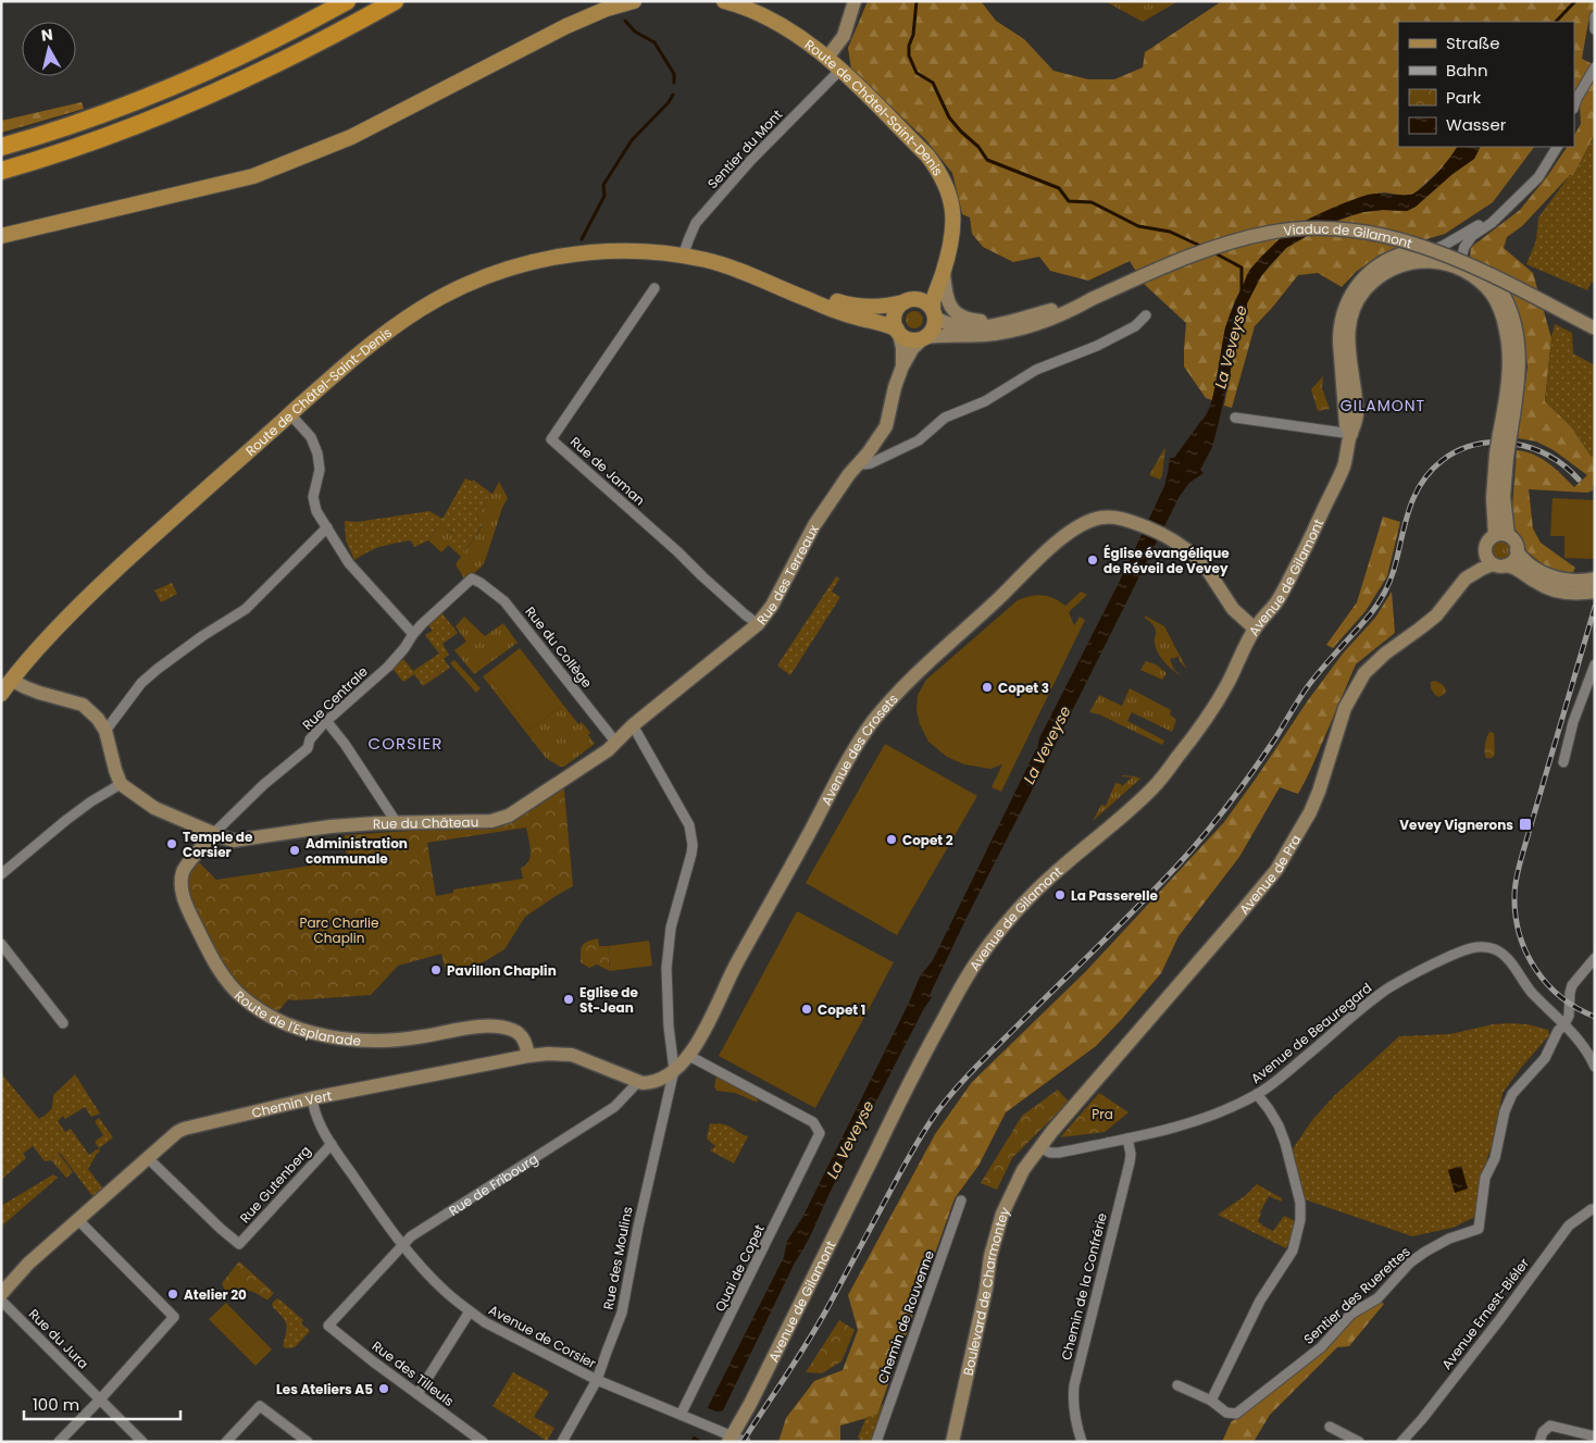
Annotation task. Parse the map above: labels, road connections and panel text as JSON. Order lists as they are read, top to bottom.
{
  "streets": {
    "main road": ["Route de Châtel-Saint-Denis"],
    "street": [
      "Sentier du Mont",
      "Viaduc de Gilamont",
      "Rue de Jaman",
      "Rue des Terreaux",
      "Avenue de Gilamont",
      "Rue du Collège",
      "Rue Centrale",
      "Avenue des Crosets",
      "Rue du Château",
      "Avenue de Pra",
      "Route de l'Esplanade",
      "Avenue de Beauregard",
      "Chemin Vert",
      "Rue Gutenberg",
      "Rue de Fribourg",
      "Rue des Moulins",
      "Quai de Copet",
      "Chemin de la Confrérie",
      "Boulevard de Charmontey",
      "Sentier des Ruerettes",
      "Avenue Ernest-Biéler",
      "Chemin de Rouvenne",
      "Avenue de Corsier",
      "Rue du Jura",
      "Rue des Tilleuls"
    ]
  },
  "crossings": [
    ["Route de Châtel-Saint-Denis", "Sentier du Mont"],
    ["Route de Châtel-Saint-Denis", "Viaduc de Gilamont"],
    ["Route de Châtel-Saint-Denis", "Rue des Terreaux"],
    ["Viaduc de Gilamont", "Rue des Terreaux"],
    ["Rue de Jaman", "Rue des Terreaux"],
    ["Rue des Terreaux", "Rue du Collège"],
    ["Rue des Terreaux", "Rue du Château"],
    ["Avenue de Gilamont", "Avenue des Crosets"],
    ["Avenue de Gilamont", "Avenue de Pra"],
    ["Avenue de Gilamont", "Avenue de Corsier"],
    ["Rue du Collège", "Rue Centrale"],
    ["Rue du Collège", "Rue du Château"],
    ["Rue Centrale", "Rue du Château"],
    ["Rue Centrale", "Route de l'Esplanade"],
    ["Avenue des Crosets", "Rue des Moulins"],
    ["Avenue des Crosets", "Quai de Copet"],
    ["Rue du Château", "Route de l'Esplanade"],
    ["Avenue de Pra", "Avenue de Beauregard"],
    ["Avenue de Pra", "Boulevard de Charmontey"],
    ["Route de l'Esplanade", "Chemin Vert"],
    ["Avenue de Beauregard", "Chemin de la Confrérie"],
    ["Avenue de Beauregard", "Boulevard de Charmontey"],
    ["Avenue de Beauregard", "Sentier des Ruerettes"],
    ["Chemin Vert", "Rue Gutenberg"],
    ["Chemin Vert", "Rue de Fribourg"],
    ["Chemin Vert", "Avenue de Corsier"],
    ["Rue Gutenberg", "Avenue de Corsier"],
    ["Rue de Fribourg", "Avenue de Corsier"],
    ["Rue de Fribourg", "Rue des Tilleuls"],
    ["Rue des Moulins", "Avenue de Corsier"],
    ["Quai de Copet", "Avenue de Corsier"]
  ],
  "districts": ["GILAMONT", "CORSIER"],
  "water": ["La Veveyse"],
  "parks": ["Parc Charlie Chaplin", "Pra"],
  "places": {
    "other": [
      "Église évangélique de Réveil de Vevey",
      "Copet 3",
      "Copet 2",
      "Temple de Corsier",
      "Administration communale",
      "La Passerelle",
      "Pavillon Chaplin",
      "Eglise de St-Jean",
      "Copet 1",
      "Atelier 20",
      "Les Ateliers A5"
    ],
    "transit": ["Vevey Vignerons"]
  },
  "legend": [
    "Straße",
    "Bahn",
    "Park",
    "Wasser"
  ],
  "scale_bar": "100 m",
  "north": "top"
}
